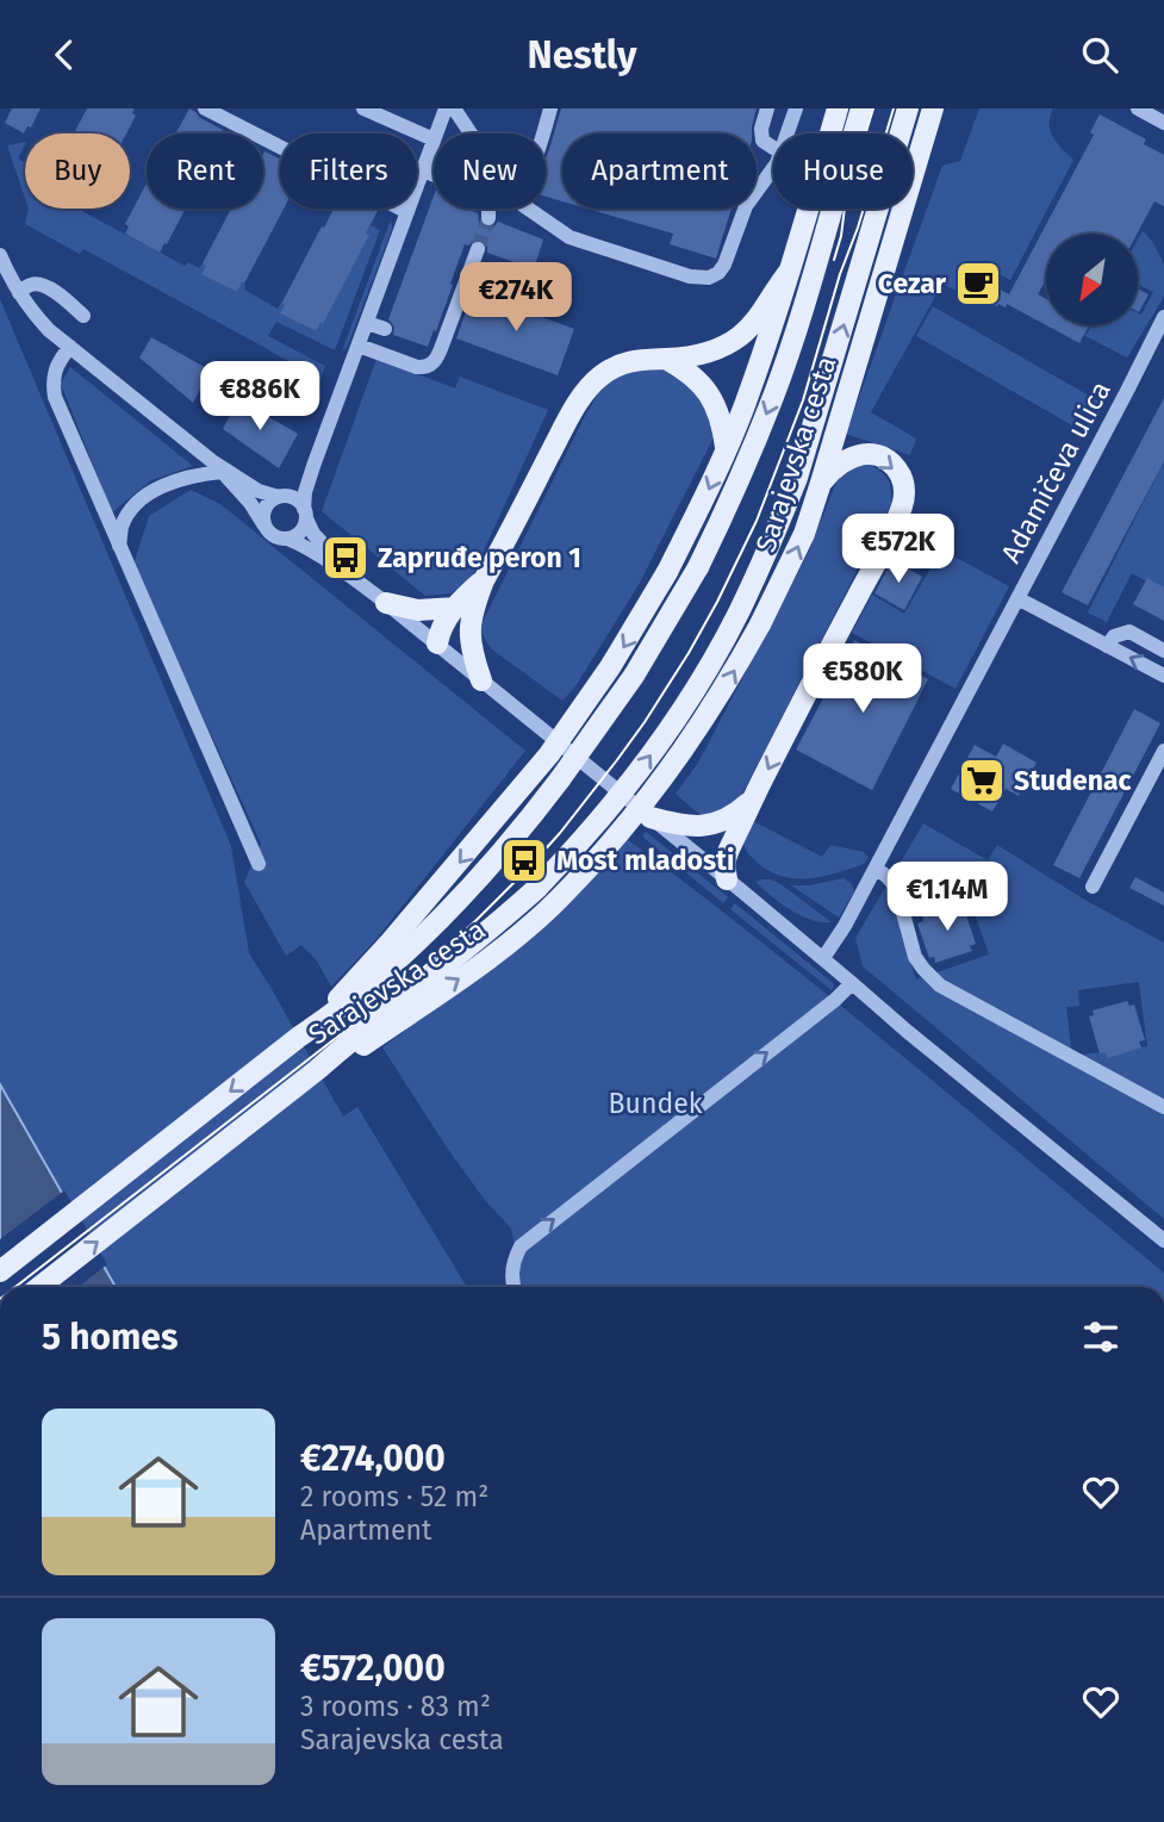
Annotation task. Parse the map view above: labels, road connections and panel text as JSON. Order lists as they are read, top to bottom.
{
  "streets": {
    "main road": ["Sarajevska cesta"],
    "street": ["Adamičeva ulica"]
  },
  "parks": ["Bundek"],
  "places": {
    "cafe": ["Cezar"],
    "bus stop": ["Zapruđe peron 1", "Most mladosti"],
    "supermarket": ["Studenac"]
  },
  "north": "bottom left",
  "page": {
    "header": "Nestly",
    "chip": [
      "Buy",
      "Rent",
      "Filters",
      "New",
      "Apartment",
      "House"
    ],
    "price": [
      "€274K",
      "€886K",
      "€572K",
      "€580K",
      "€1.14M"
    ],
    "heading": "5 homes",
    "list": [
      {
        "name": "€274,000",
        "note": "2 rooms · 52 m² · Apartment"
      },
      {
        "name": "€572,000",
        "note": "3 rooms · 83 m² · Sarajevska cesta"
      }
    ]
  }
}
